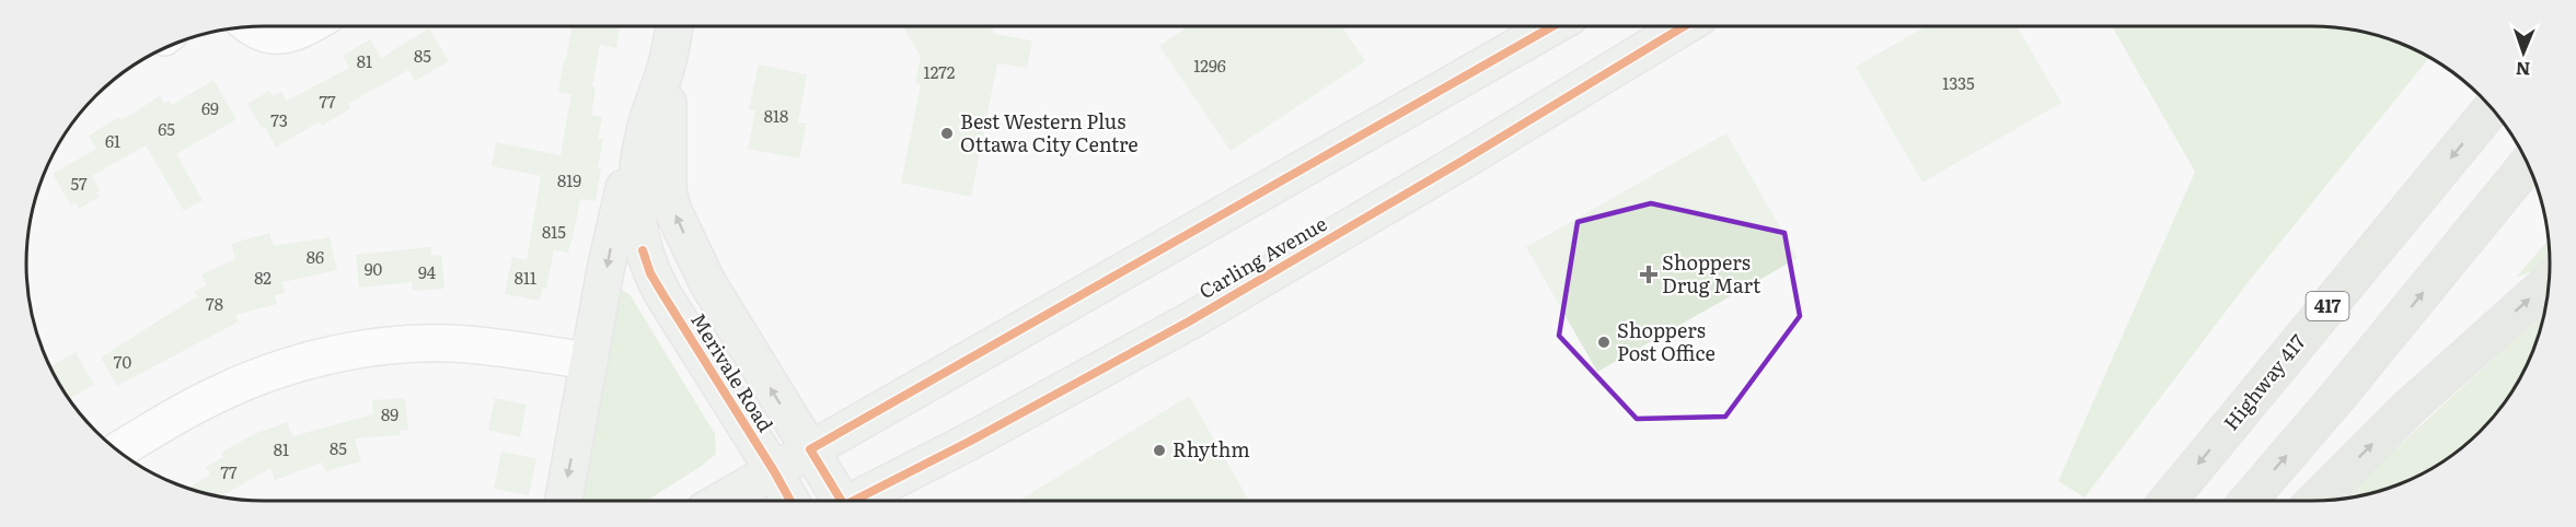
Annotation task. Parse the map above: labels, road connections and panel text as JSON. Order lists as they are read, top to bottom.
{
  "streets": {
    "highway": ["417", "Highway 417"],
    "main road": ["Carling Avenue", "Merivale Road"]
  },
  "places": {
    "other": ["Best Western Plus Ottawa City Centre", "Shoppers Post Office", "Rhythm"],
    "health": ["Shoppers Drug Mart"]
  },
  "house_numbers": [
    "85",
    "81",
    "1296",
    "1272",
    "1335",
    "77",
    "69",
    "818",
    "73",
    "65",
    "61",
    "819",
    "57",
    "815",
    "86",
    "90",
    "94",
    "82",
    "811",
    "78",
    "70",
    "89",
    "85",
    "81",
    "77"
  ],
  "north": "bottom"
}
